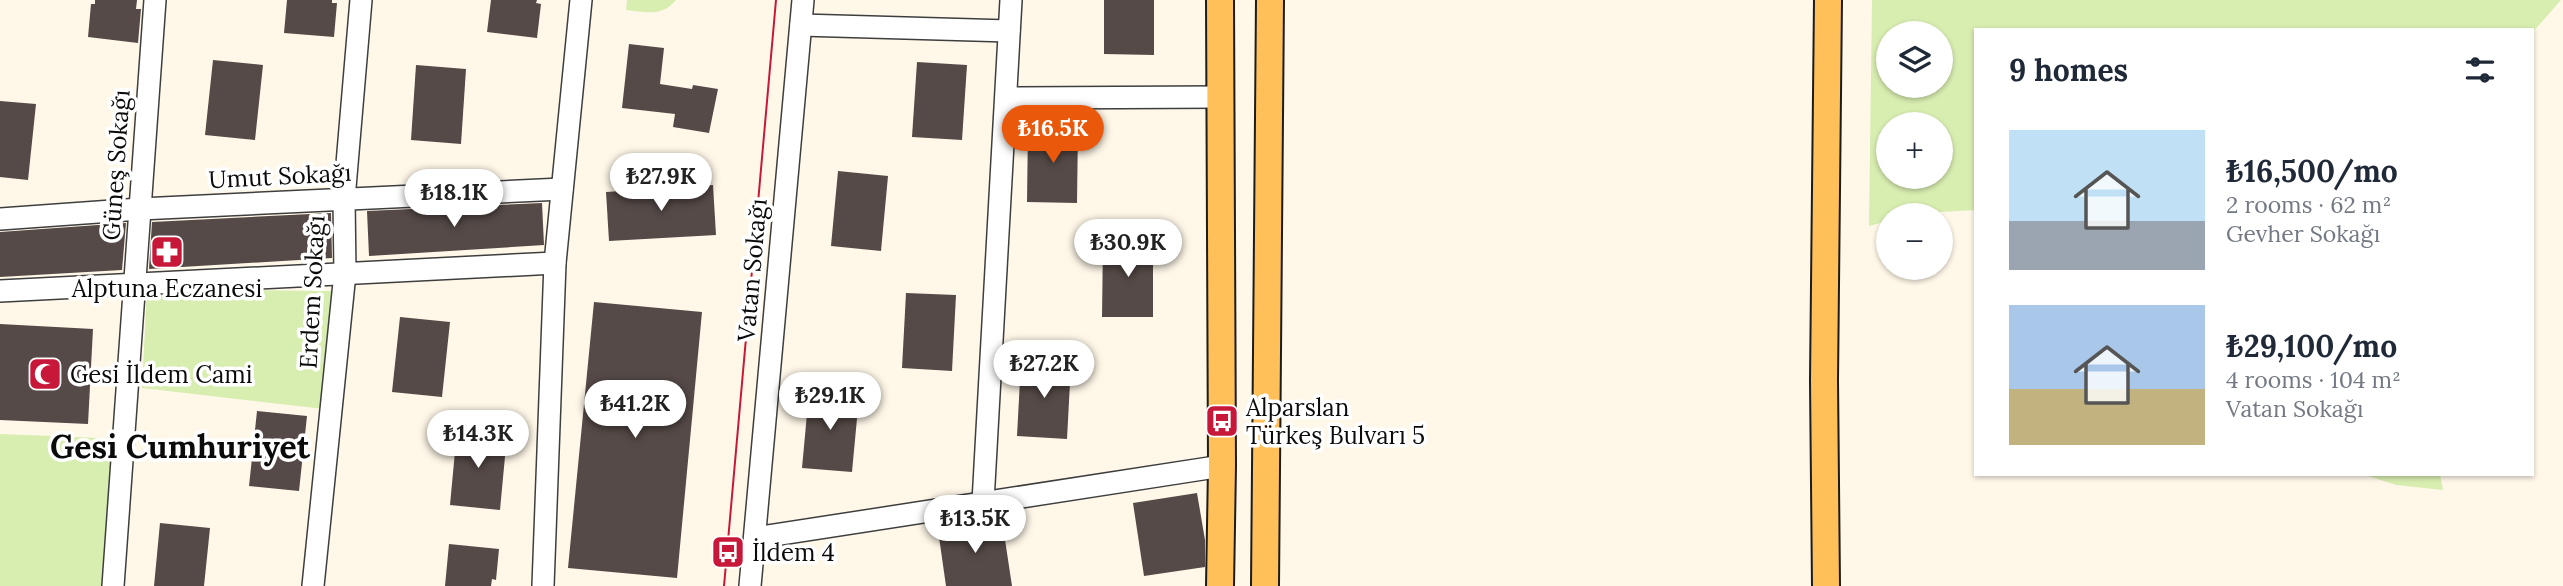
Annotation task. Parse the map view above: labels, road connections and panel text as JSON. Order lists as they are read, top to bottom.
{
  "streets": {
    "street": [
      "Güneş Sokağı",
      "Umut Sokağı",
      "Vatan Sokağı",
      "Erdem Sokağı"
    ]
  },
  "crossings": [
    ["Güneş Sokağı", "Umut Sokağı"],
    ["Umut Sokağı", "Erdem Sokağı"]
  ],
  "districts": ["Gesi Cumhuriyet"],
  "places": {
    "pharmacy": ["Alptuna Eczanesi"],
    "mosque": ["Gesi İldem Cami"],
    "bus stop": ["Alparslan Türkeş Bulvarı 5", "İldem 4"]
  },
  "page": {
    "map_buttons": ["+", "−"],
    "heading": "9 homes",
    "price": [
      "₺16.5K",
      "₺27.9K",
      "₺18.1K",
      "₺30.9K",
      "₺27.2K",
      "₺29.1K",
      "₺41.2K",
      "₺14.3K",
      "₺13.5K"
    ],
    "list": [
      {
        "name": "₺16,500/mo",
        "note": "2 rooms · 62 m² · Gevher Sokağı"
      },
      {
        "name": "₺29,100/mo",
        "note": "4 rooms · 104 m² · Vatan Sokağı"
      }
    ]
  }
}
